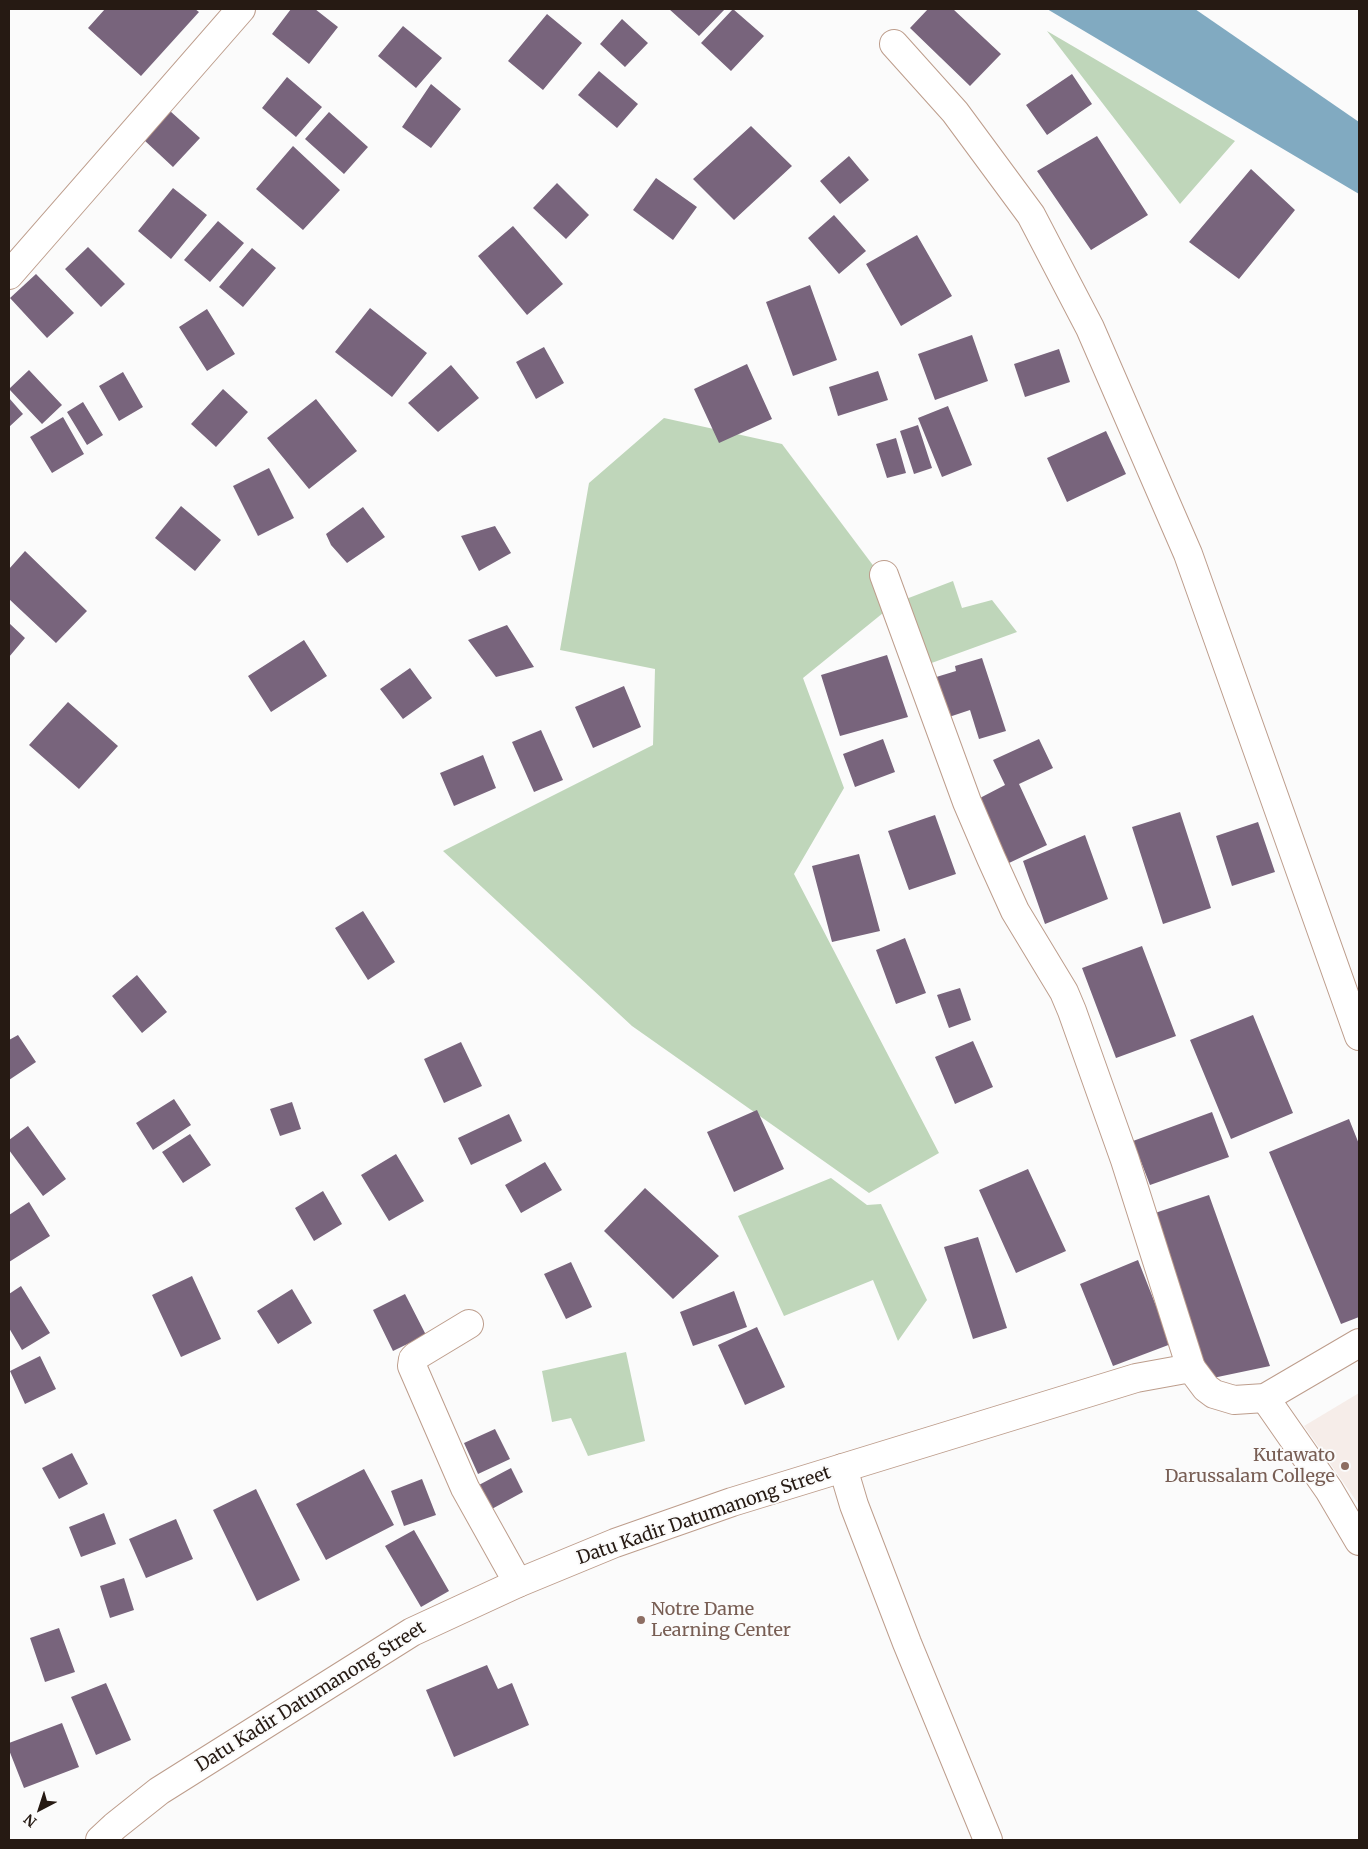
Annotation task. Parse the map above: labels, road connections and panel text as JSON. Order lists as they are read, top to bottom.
{
  "streets": {
    "street": ["Datu Kadir Datumanong Street"]
  },
  "places": ["Kutawato Darussalam College", "Notre Dame Learning Center"],
  "north": "bottom left"
}
